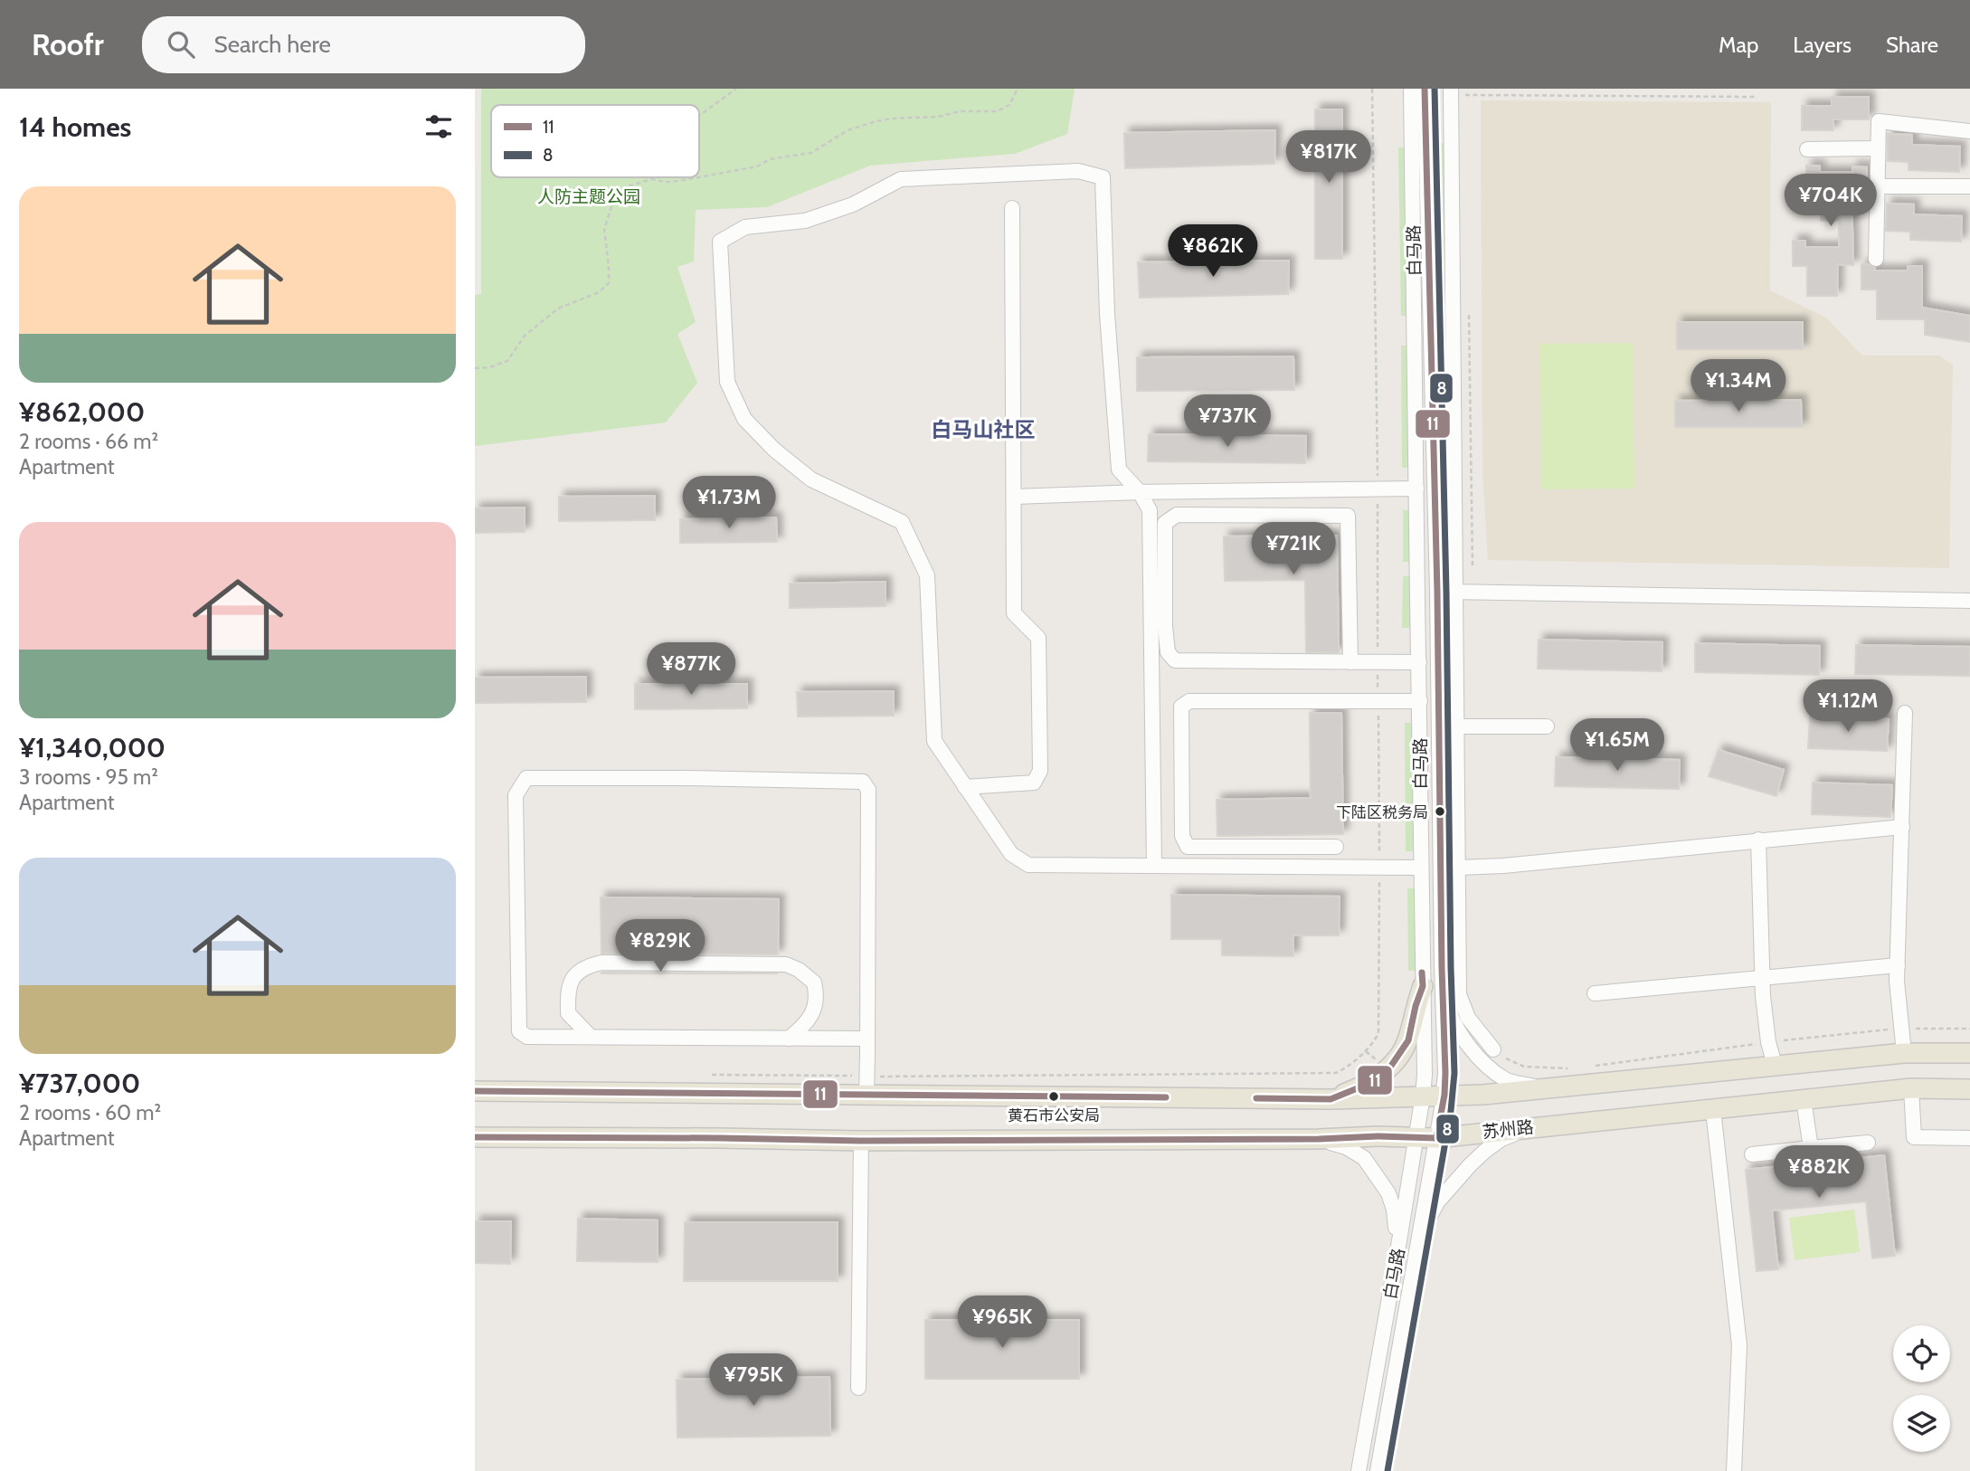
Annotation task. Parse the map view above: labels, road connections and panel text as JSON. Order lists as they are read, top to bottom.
{
  "streets": {
    "main road": ["苏州路"],
    "street": ["白马路"]
  },
  "crossings": [
    ["白马路", "苏州路"]
  ],
  "districts": ["白马山社区"],
  "parks": ["人防主题公园"],
  "places": ["下陆区税务局", "黄石市公安局"],
  "lines": ["transit line 11", "transit line 8"],
  "legend": ["11", "8"],
  "page": {
    "header": "Roofr",
    "search": "Search here",
    "nav": ["Map", "Layers", "Share"],
    "heading": "14 homes",
    "price": [
      "¥817K",
      "¥704K",
      "¥862K",
      "¥1.34M",
      "¥737K",
      "¥1.73M",
      "¥721K",
      "¥877K",
      "¥1.12M",
      "¥1.65M",
      "¥829K",
      "¥882K",
      "¥965K",
      "¥795K"
    ],
    "list": [
      {
        "name": "¥862,000",
        "note": "2 rooms · 66 m² · Apartment"
      },
      {
        "name": "¥1,340,000",
        "note": "3 rooms · 95 m² · Apartment"
      },
      {
        "name": "¥737,000",
        "note": "2 rooms · 60 m² · Apartment"
      }
    ]
  }
}
